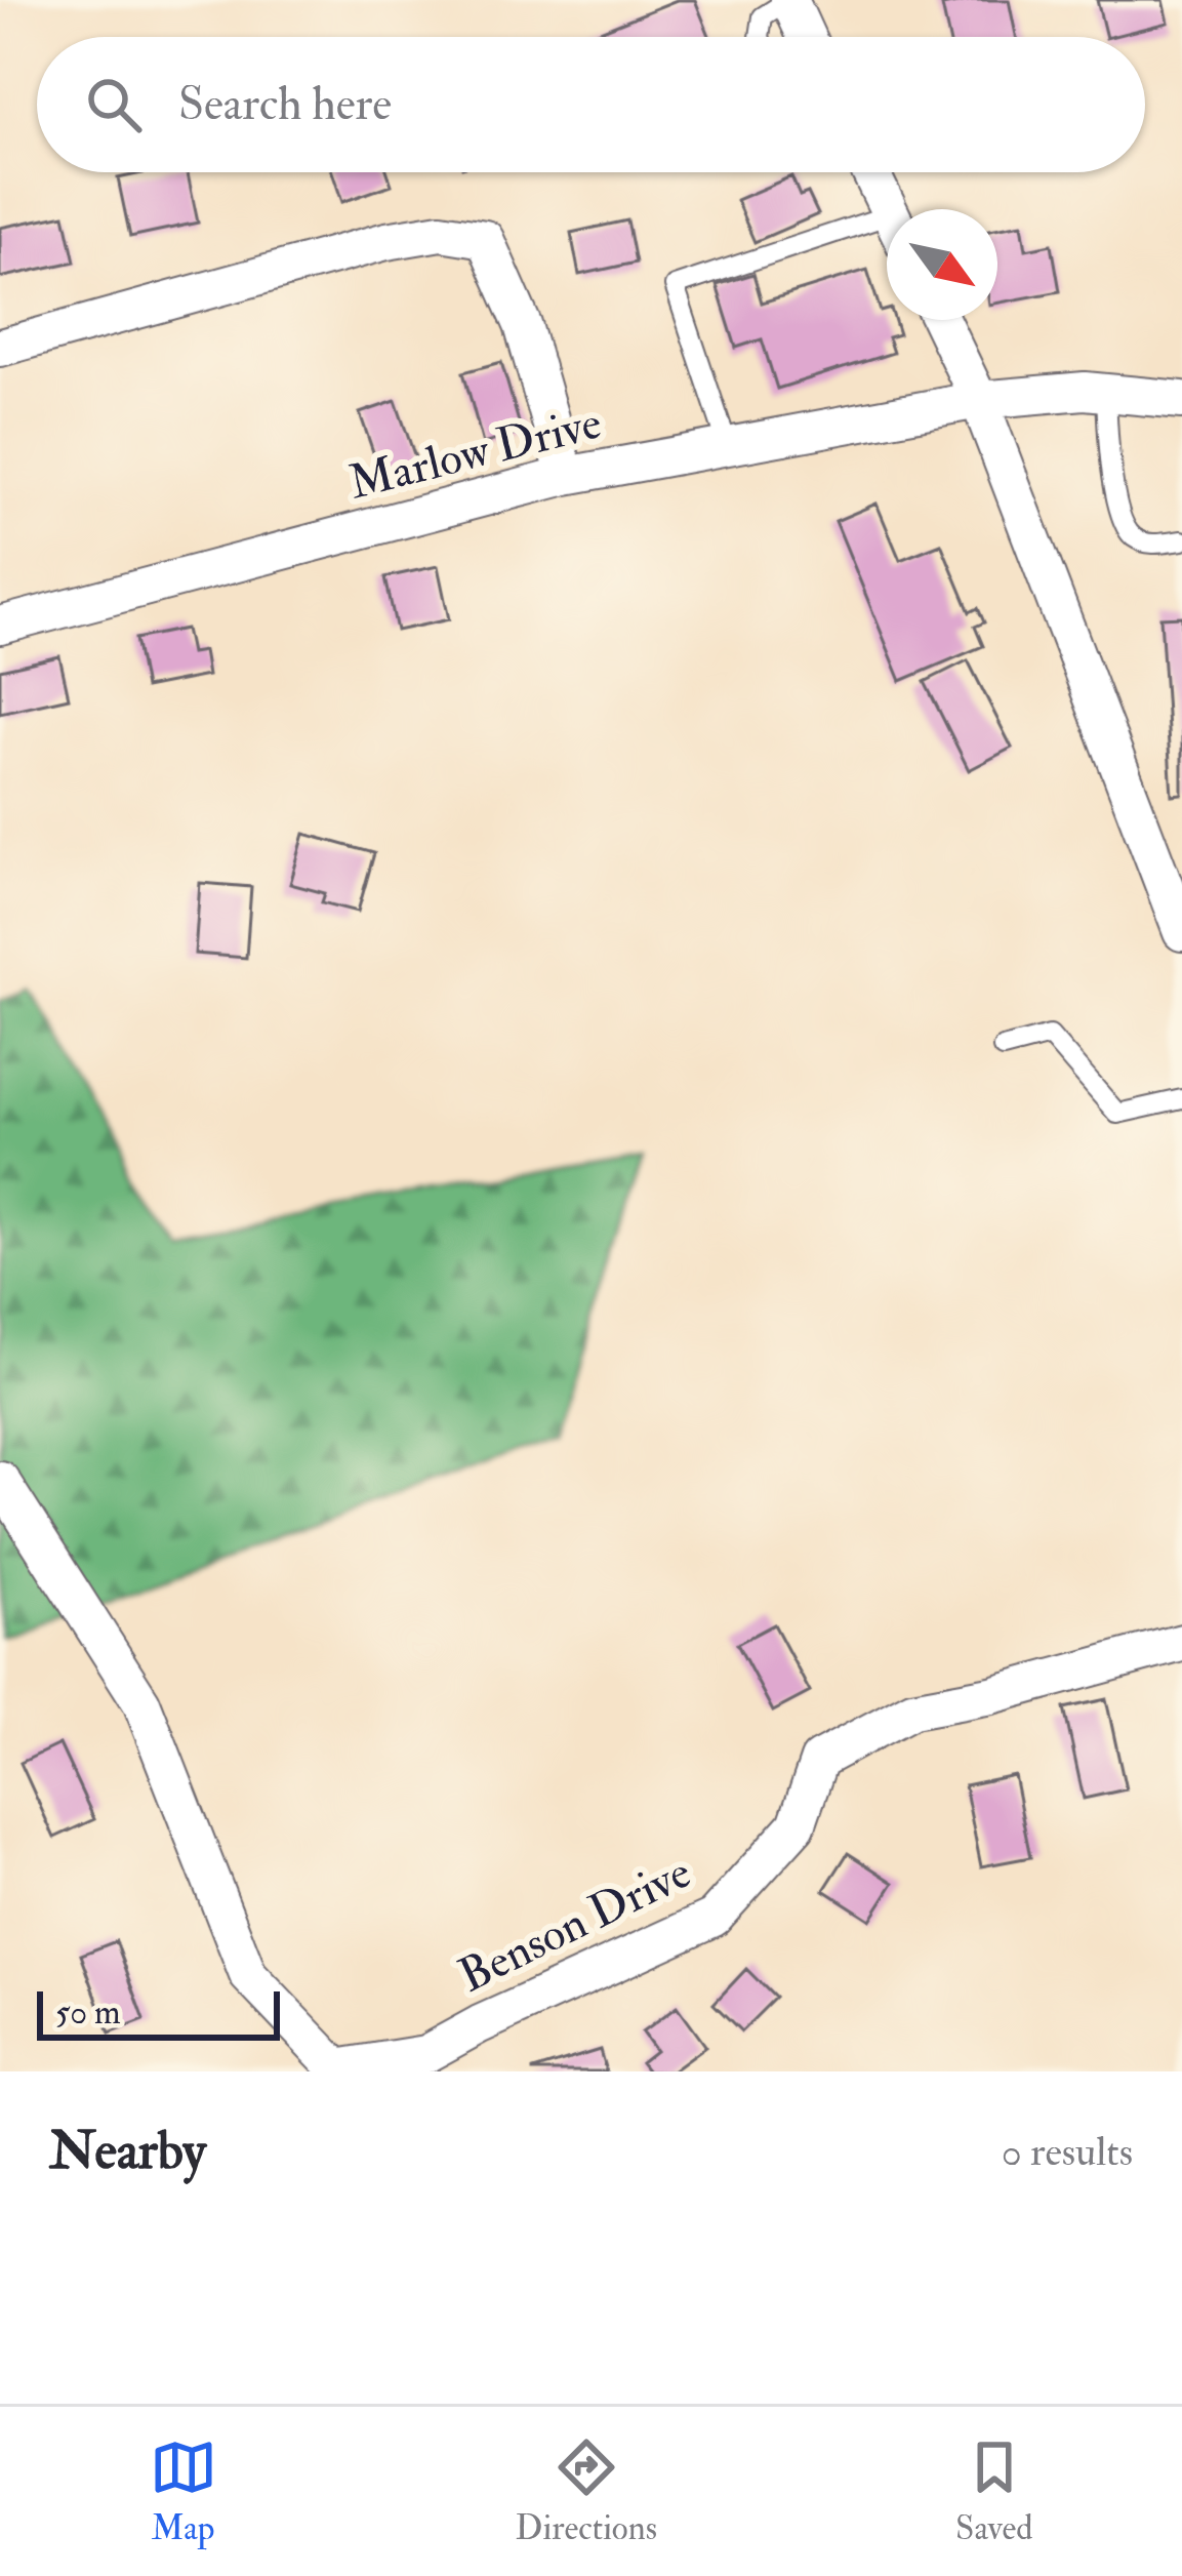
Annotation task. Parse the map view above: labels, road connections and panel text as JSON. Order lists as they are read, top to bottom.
{
  "streets": {
    "street": ["Marlow Drive", "Benson Drive"]
  },
  "scale_bar": "50 m",
  "north": "bottom right",
  "page": {
    "search": "Search here",
    "scale": "50 m",
    "heading": ["Nearby", "0 results"],
    "nav": ["Map", "Directions", "Saved"]
  }
}
